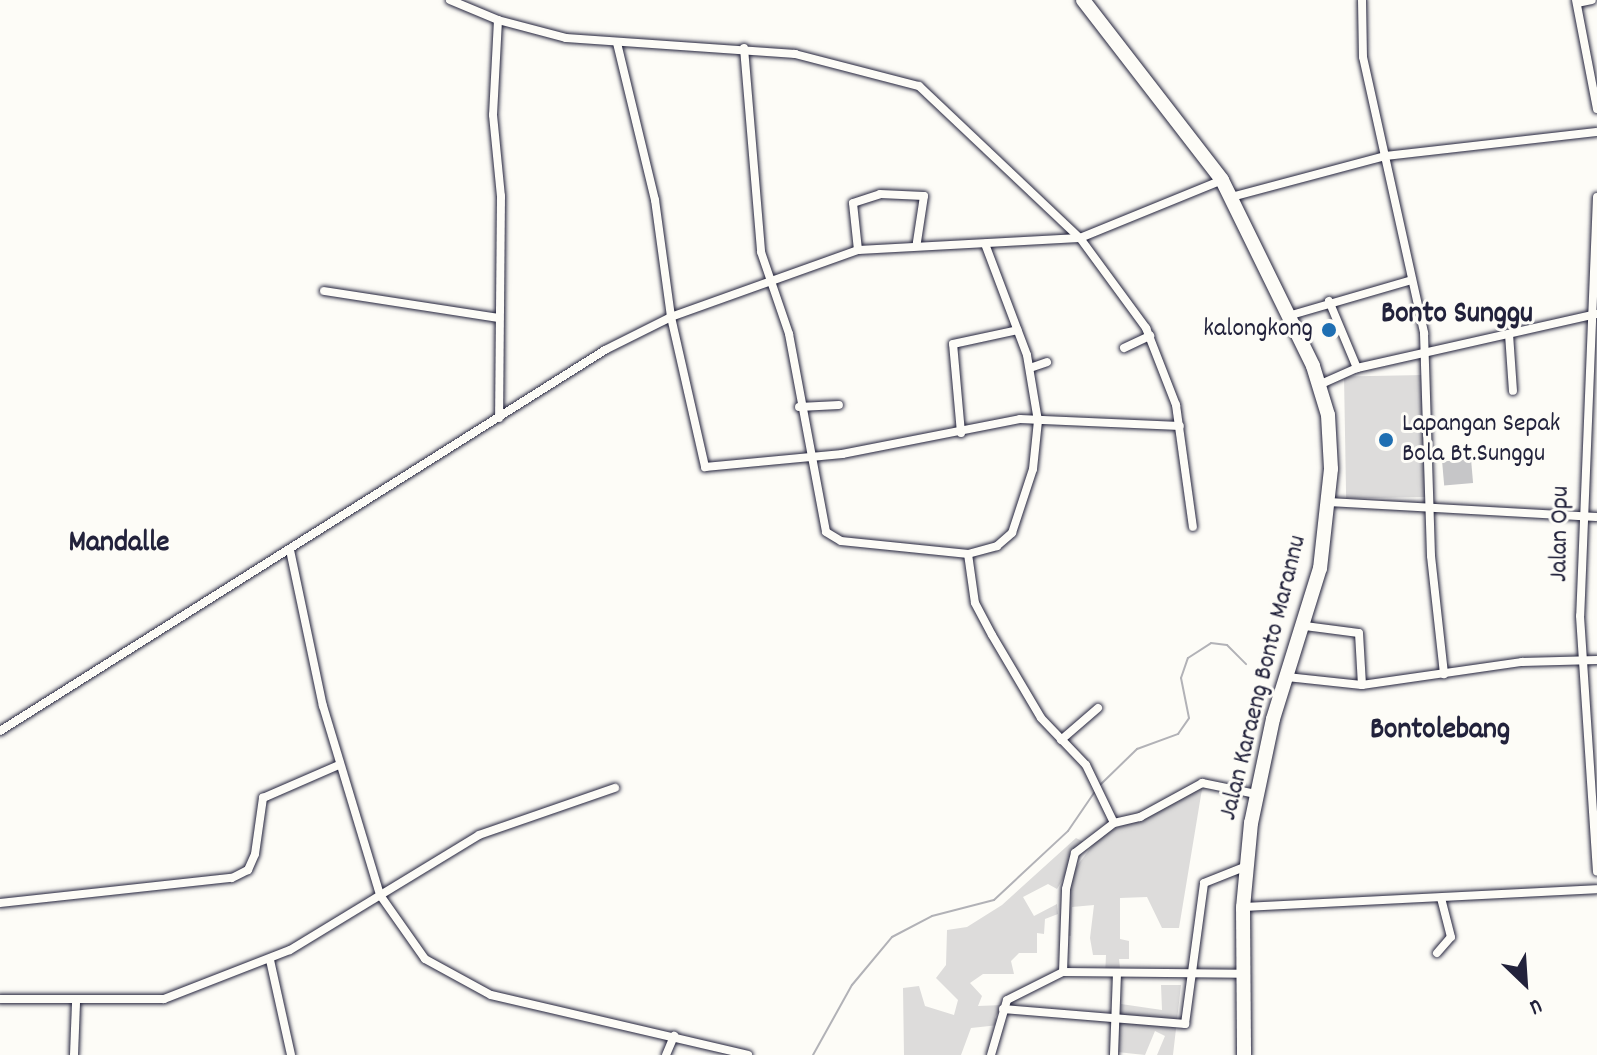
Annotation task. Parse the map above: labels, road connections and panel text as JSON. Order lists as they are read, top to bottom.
{
  "streets": {
    "main road": ["Jalan Karaeng Bonto Marannu"],
    "street": ["Jalan Opu"]
  },
  "districts": ["Bonto Sunggu", "Mandalle", "Bontolebang"],
  "places": ["kalongkong", "Lapangan Sepak Bola Bt.Sunggu"],
  "north": "bottom right"
}
